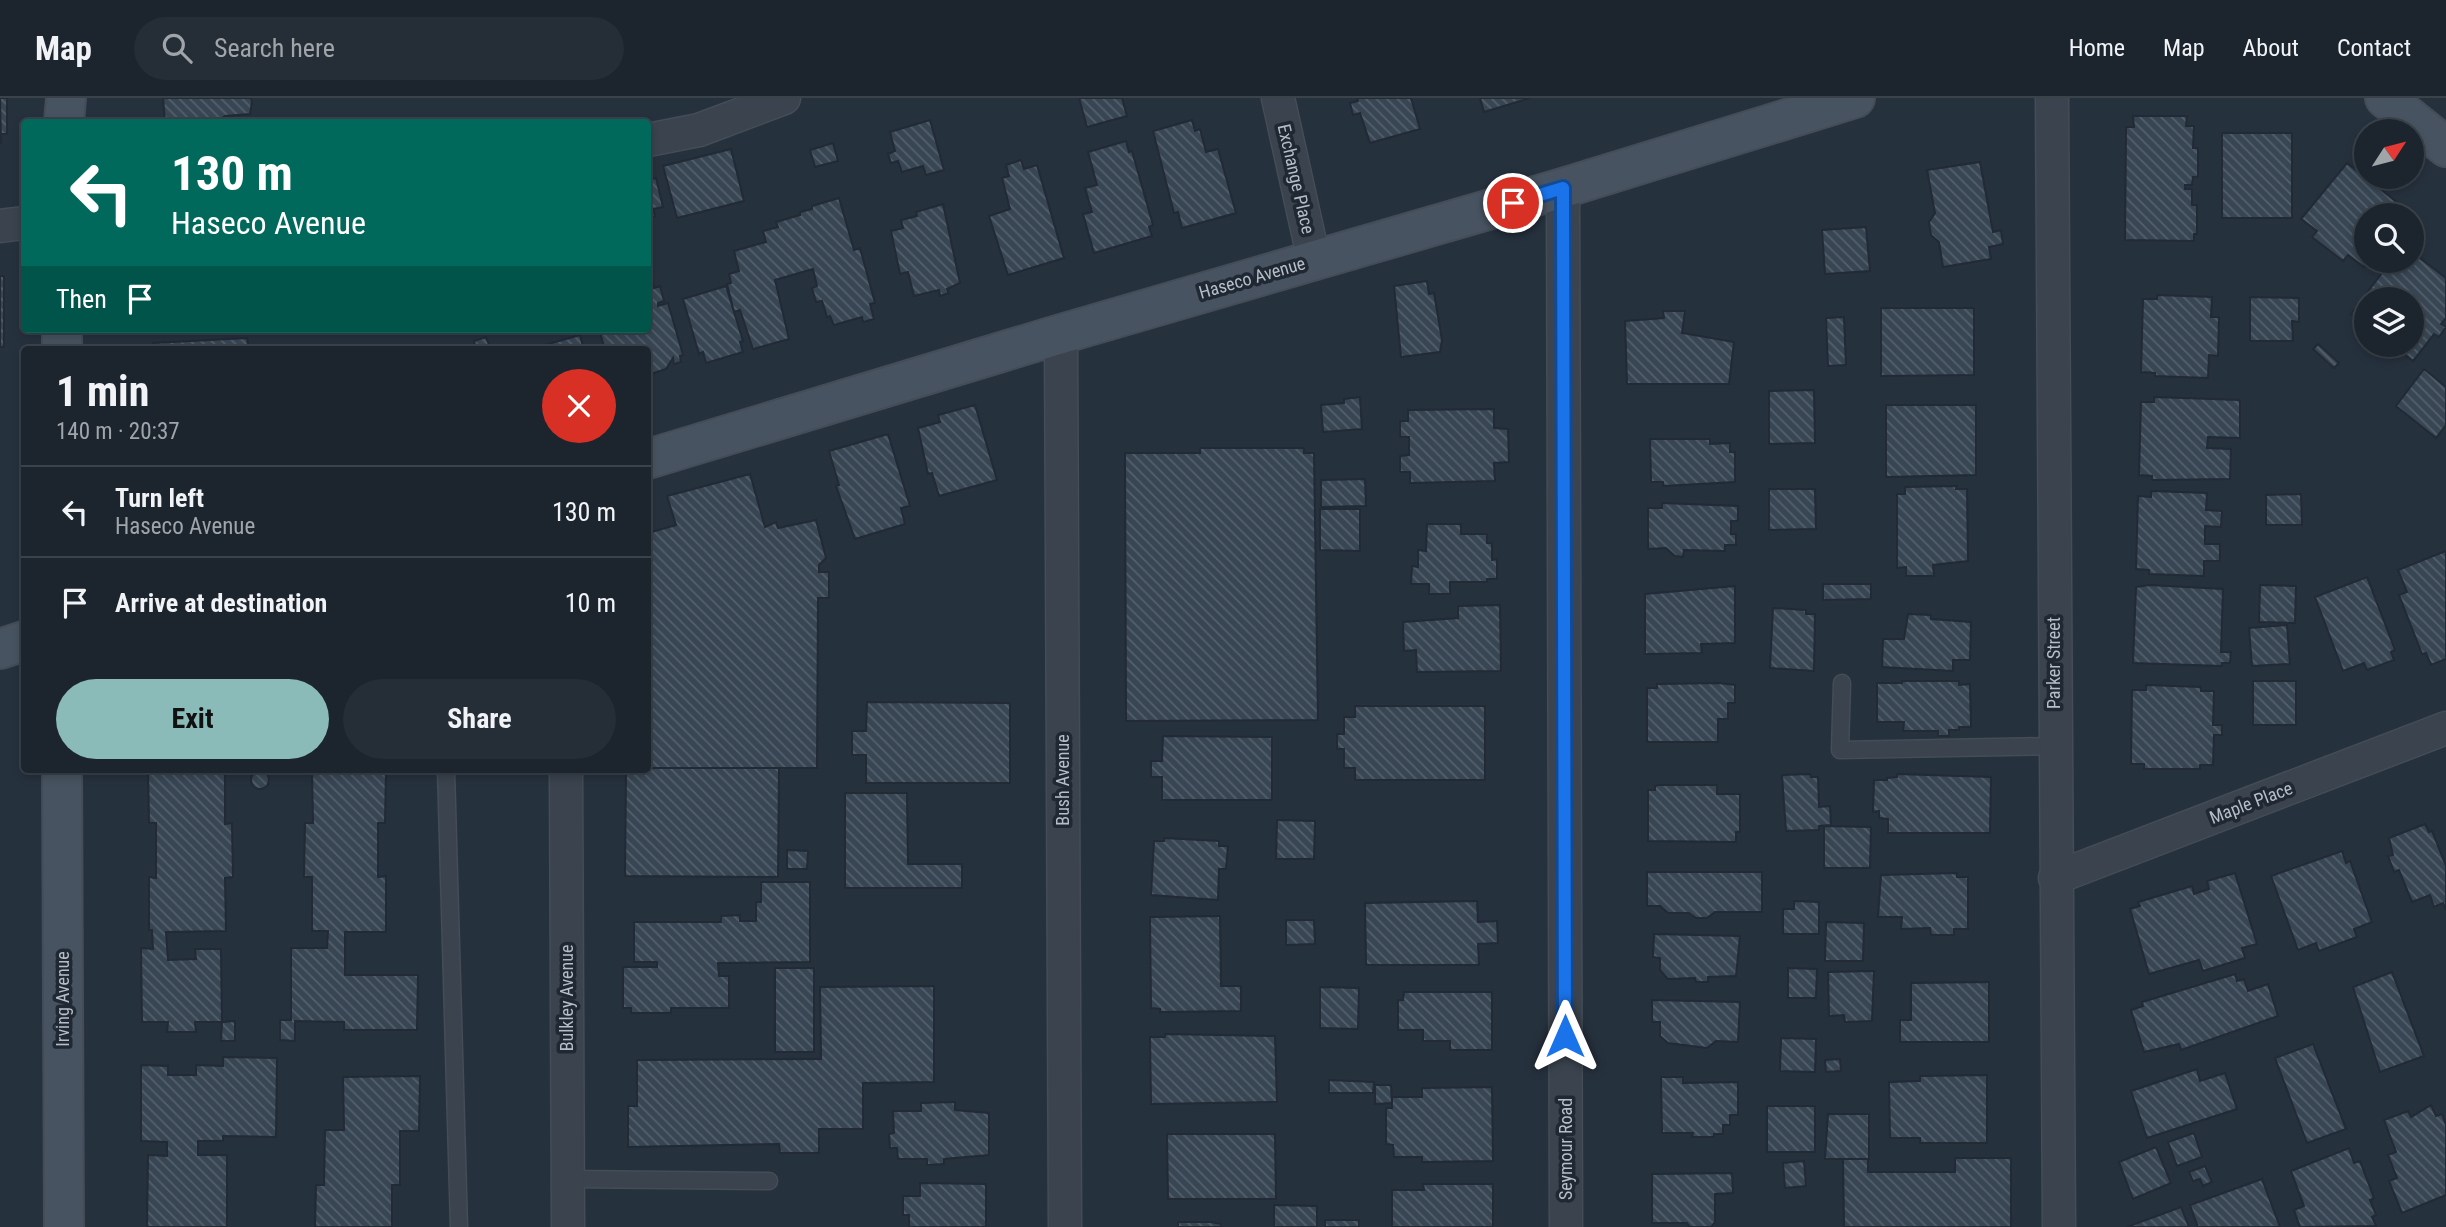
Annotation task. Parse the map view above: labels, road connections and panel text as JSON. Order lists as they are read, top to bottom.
{
  "streets": {
    "street": [
      "Exchange Place",
      "Haseco Avenue",
      "Parker Street",
      "Bush Avenue",
      "Maple Place",
      "Bulkley Avenue",
      "Irving Avenue",
      "Seymour Road"
    ]
  },
  "crossings": [
    ["Exchange Place", "Haseco Avenue"],
    ["Haseco Avenue", "Bush Avenue"],
    ["Haseco Avenue", "Seymour Road"],
    ["Parker Street", "Maple Place"]
  ],
  "north": "top right",
  "page": {
    "header": "Map",
    "search": "Search here",
    "nav": [
      "Home",
      "Map",
      "About",
      "Contact"
    ],
    "turn": ["130 m", "Haseco Avenue"],
    "then": "Then",
    "heading": ["1 min", "140 m · 20:37"],
    "list": [
      {
        "name": "Turn left",
        "note": "Haseco Avenue",
        "value": "130 m"
      },
      {
        "name": "Arrive at destination",
        "value": "10 m"
      }
    ],
    "buttons": ["Exit", "Share"]
  }
}
